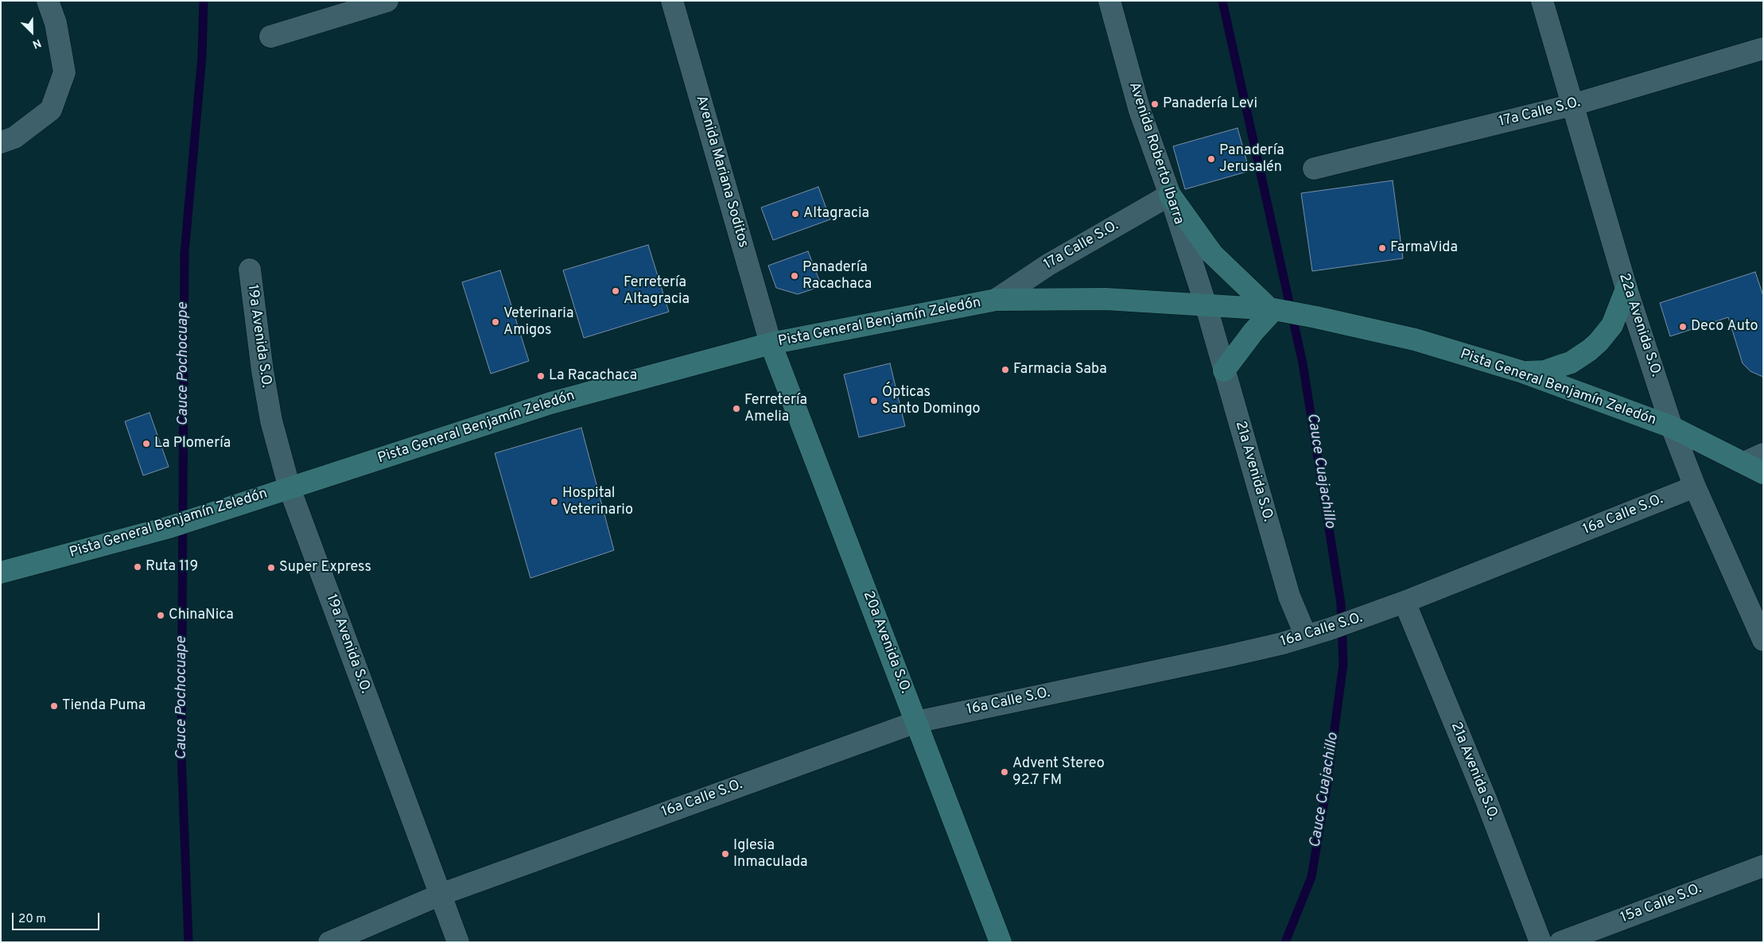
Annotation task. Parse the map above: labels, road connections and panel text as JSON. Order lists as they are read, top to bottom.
{
  "streets": {
    "main road": ["Pista General Benjamín Zeledón", "20a Avenida S.O."],
    "street": [
      "17a Calle S.O.",
      "Avenida Roberto Ibarra",
      "Avenida Mariana Soditos",
      "22a Avenida S.O.",
      "19a Avenida S.O.",
      "21a Avenida S.O.",
      "16a Calle S.O.",
      "15a Calle S.O."
    ]
  },
  "crossings": [
    ["17a Calle S.O.", "Avenida Roberto Ibarra"],
    ["17a Calle S.O.", "Pista General Benjamín Zeledón"],
    ["17a Calle S.O.", "22a Avenida S.O."],
    ["Avenida Roberto Ibarra", "Pista General Benjamín Zeledón"],
    ["Avenida Roberto Ibarra", "21a Avenida S.O."],
    ["Avenida Mariana Soditos", "Pista General Benjamín Zeledón"],
    ["Avenida Mariana Soditos", "20a Avenida S.O."],
    ["Pista General Benjamín Zeledón", "22a Avenida S.O."],
    ["Pista General Benjamín Zeledón", "19a Avenida S.O."],
    ["Pista General Benjamín Zeledón", "21a Avenida S.O."],
    ["Pista General Benjamín Zeledón", "20a Avenida S.O."],
    ["22a Avenida S.O.", "16a Calle S.O."],
    ["19a Avenida S.O.", "16a Calle S.O."],
    ["21a Avenida S.O.", "16a Calle S.O."],
    ["16a Calle S.O.", "20a Avenida S.O."]
  ],
  "water": ["Cauce Pochocuape", "Cauce Cuajachillo"],
  "places": [
    "Panadería Levi",
    "Panadería Jerusalén",
    "Altagracia",
    "FarmaVida",
    "Panadería Racachaca",
    "Ferretería Altagracia",
    "Veterinaria Amigos",
    "Deco Auto",
    "Farmacia Saba",
    "La Racachaca",
    "Ópticas Santo Domingo",
    "Ferretería Amelia",
    "La Plomería",
    "Hospital Veterinario",
    "Ruta 119",
    "Super Express",
    "ChinaNica",
    "Tienda Puma",
    "Advent Stereo 92.7 FM",
    "Iglesia Inmaculada"
  ],
  "scale_bar": "20 m",
  "north": "bottom right"
}
